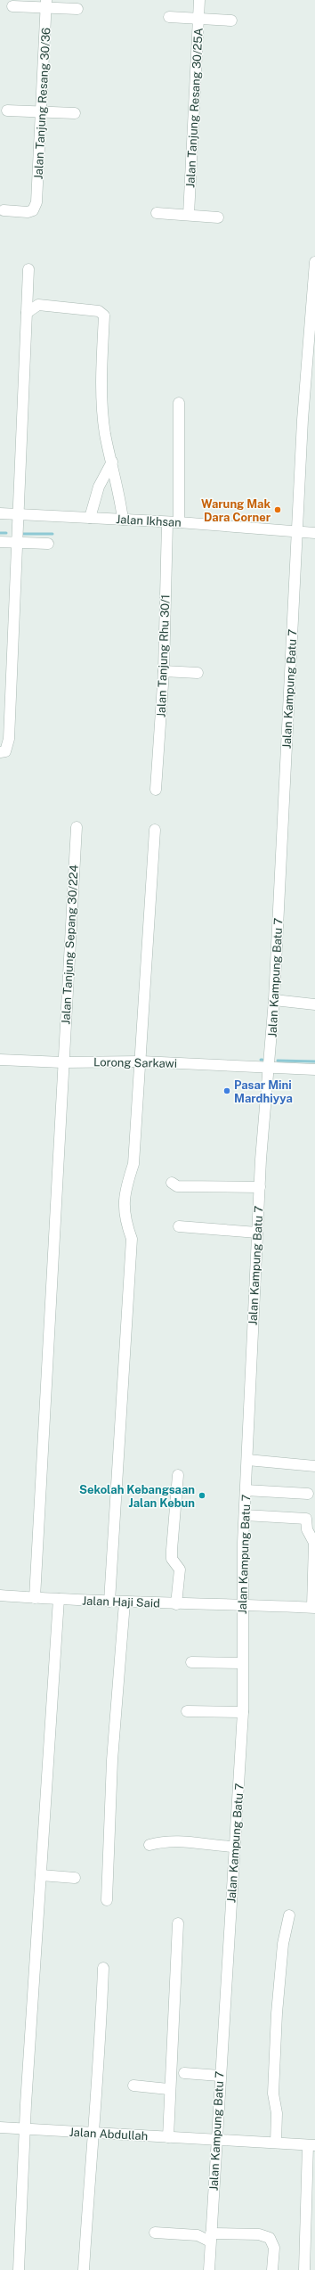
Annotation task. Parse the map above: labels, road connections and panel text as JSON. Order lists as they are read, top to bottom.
{
  "streets": {
    "street": [
      "Jalan Tanjung Resang 30/36",
      "Jalan Tanjung Resang 30/25A",
      "Jalan Ikhsan",
      "Jalan Tanjung Rhu 30/1",
      "Jalan Kampung Batu 7",
      "Jalan Tanjung Sepang 30/224",
      "Lorong Sarkawi",
      "Jalan Haji Said",
      "Jalan Abdullah"
    ]
  },
  "crossings": [
    ["Jalan Ikhsan", "Jalan Tanjung Rhu 30/1"],
    ["Jalan Ikhsan", "Jalan Kampung Batu 7"],
    ["Jalan Kampung Batu 7", "Lorong Sarkawi"],
    ["Jalan Kampung Batu 7", "Jalan Haji Said"],
    ["Jalan Kampung Batu 7", "Jalan Abdullah"],
    ["Jalan Tanjung Sepang 30/224", "Lorong Sarkawi"],
    ["Jalan Tanjung Sepang 30/224", "Jalan Haji Said"]
  ],
  "places": ["Warung Mak Dara Corner", "Pasar Mini Mardhiyya", "Sekolah Kebangsaan Jalan Kebun"]
}
